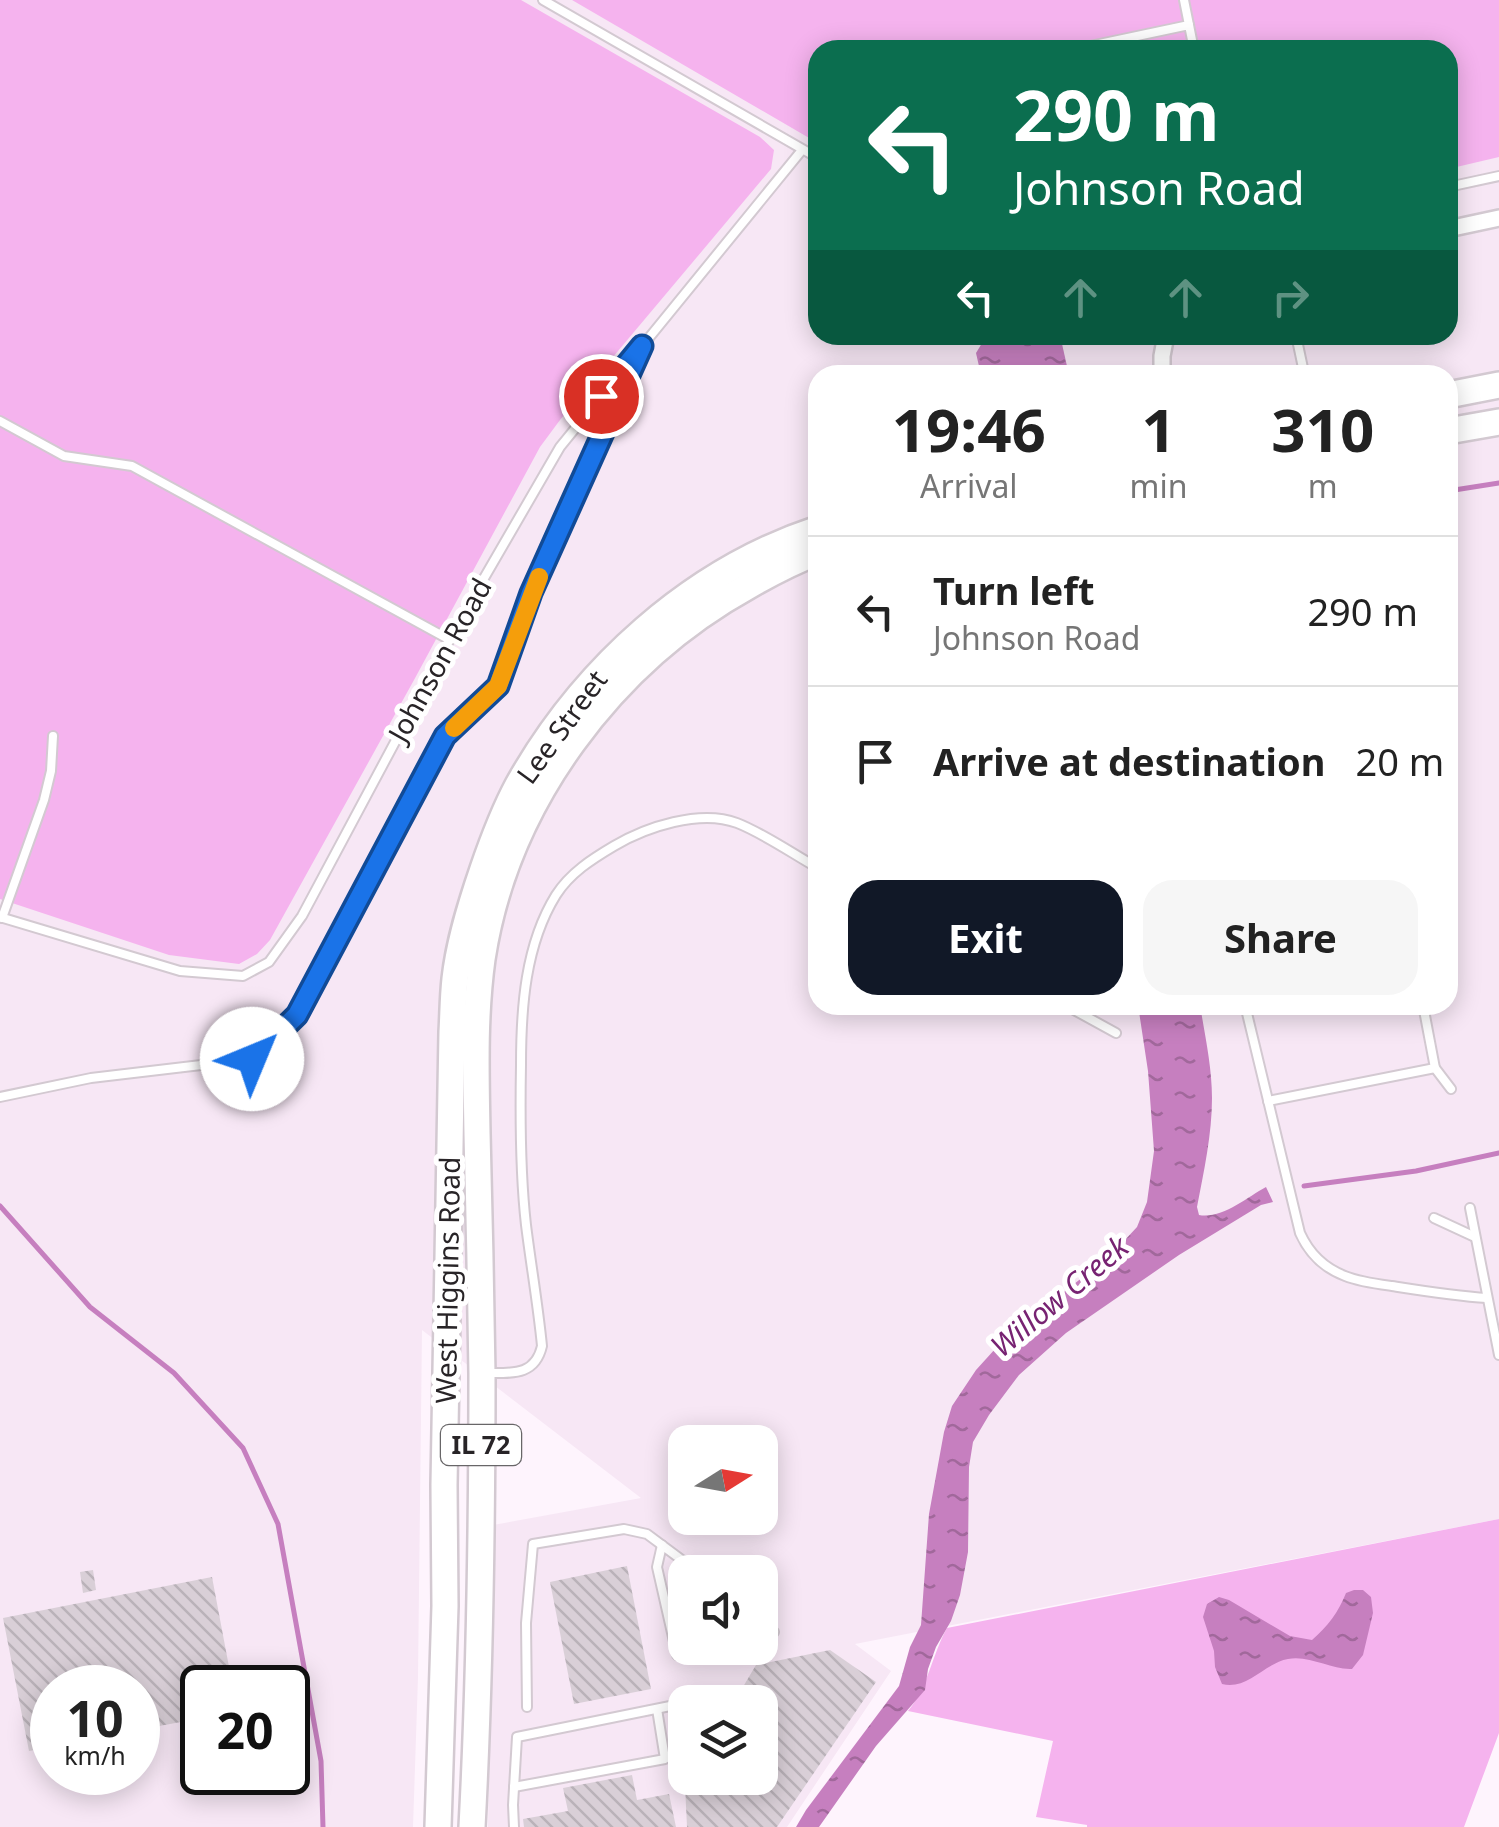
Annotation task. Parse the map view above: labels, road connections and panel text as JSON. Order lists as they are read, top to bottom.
{
  "streets": {
    "main road": ["Lee Street", "West Higgins Road", "IL 72"],
    "lane": ["Johnson Road"]
  },
  "crossings": [
    ["Lee Street", "West Higgins Road"]
  ],
  "water": ["Willow Creek"],
  "north": "right",
  "page": {
    "turn": ["290 m", "Johnson Road"],
    "eta": [
      "19:46",
      "Arrival",
      "1",
      "min",
      "310",
      "m"
    ],
    "list": [
      {
        "name": "Turn left",
        "note": "Johnson Road",
        "value": "290 m"
      },
      {
        "name": "Arrive at destination",
        "value": "20 m"
      }
    ],
    "buttons": ["Exit", "Share"],
    "speed": "10 km/h",
    "limit": "20"
  }
}
